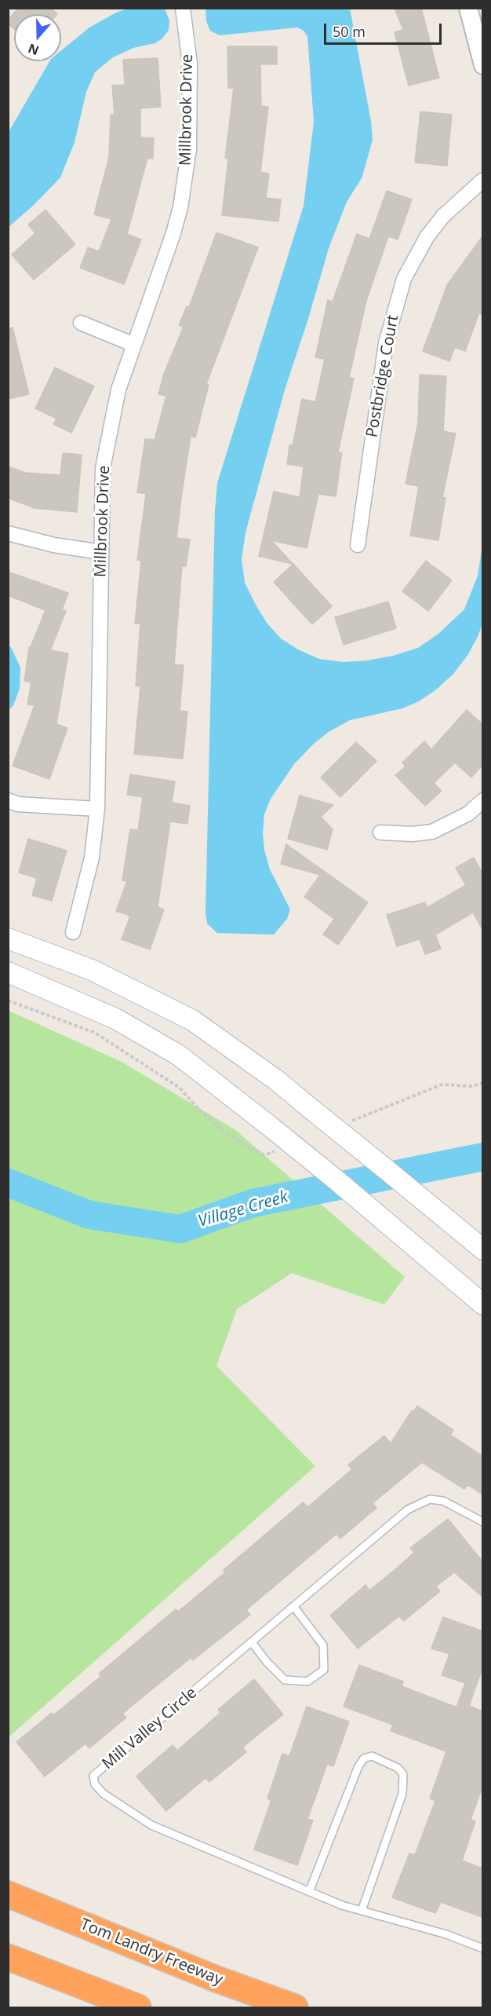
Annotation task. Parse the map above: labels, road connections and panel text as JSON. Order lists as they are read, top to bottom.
{
  "streets": {
    "highway": ["Tom Landry Freeway"],
    "street": ["Millbrook Drive", "Postbridge Court"],
    "lane": ["Mill Valley Circle"]
  },
  "water": ["Village Creek"],
  "scale_bar": "50 m",
  "north": "bottom"
}
